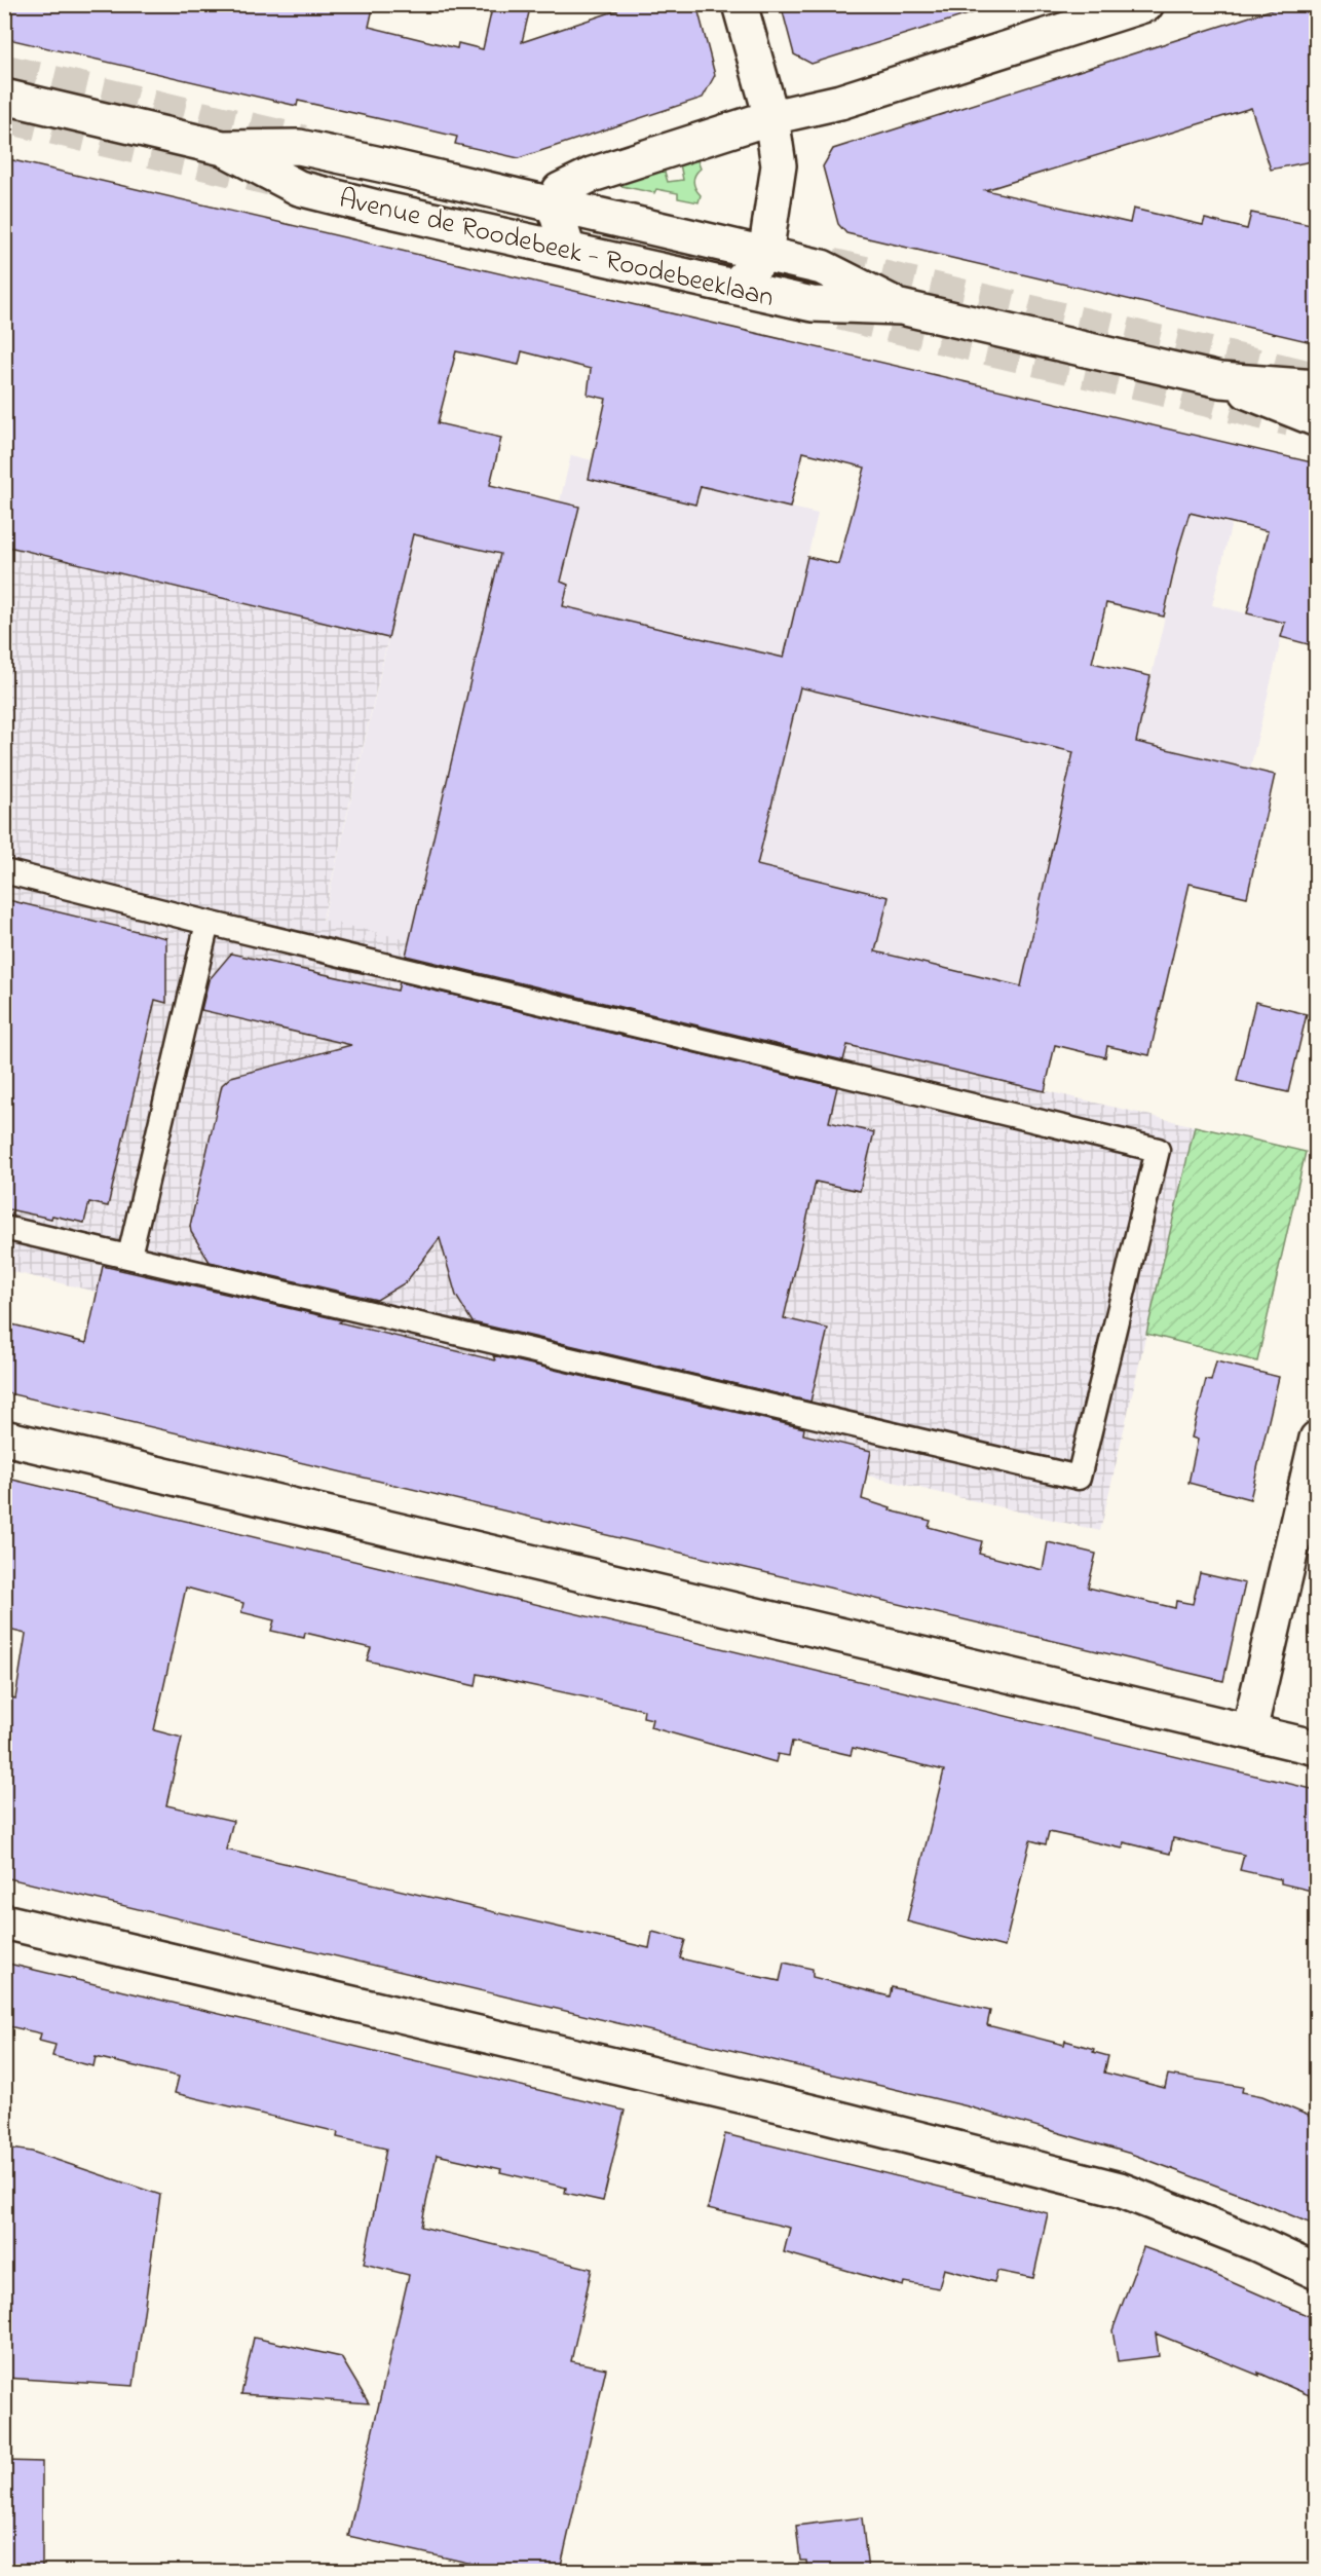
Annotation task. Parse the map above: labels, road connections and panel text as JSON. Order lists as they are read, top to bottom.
{
  "streets": {
    "street": ["Avenue de Roodebeek - Roodebeeklaan"]
  }
}
